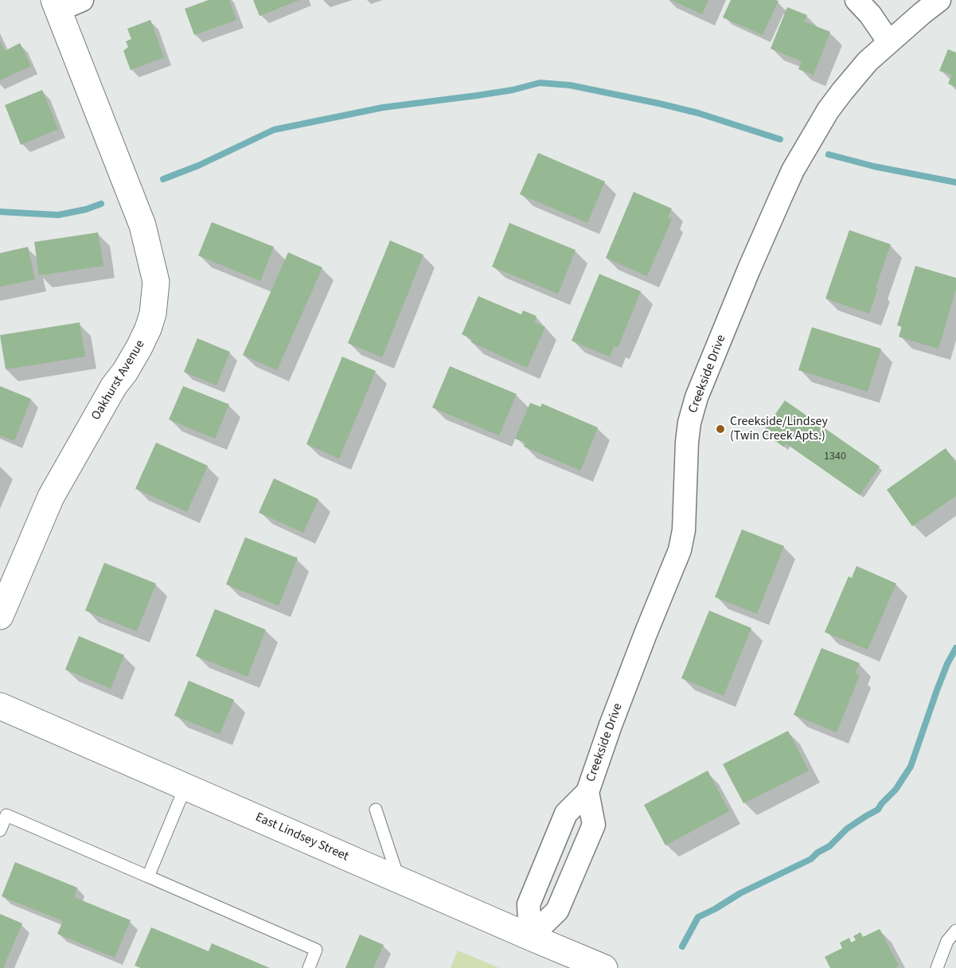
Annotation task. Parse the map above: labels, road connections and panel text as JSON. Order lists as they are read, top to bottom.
{
  "streets": {
    "street": ["Creekside Drive", "Oakhurst Avenue", "East Lindsey Street"]
  },
  "crossings": [
    ["Creekside Drive", "East Lindsey Street"]
  ],
  "places": ["Creekside/Lindsey (Twin Creek Apts.)"],
  "house_numbers": ["1340"]
}
